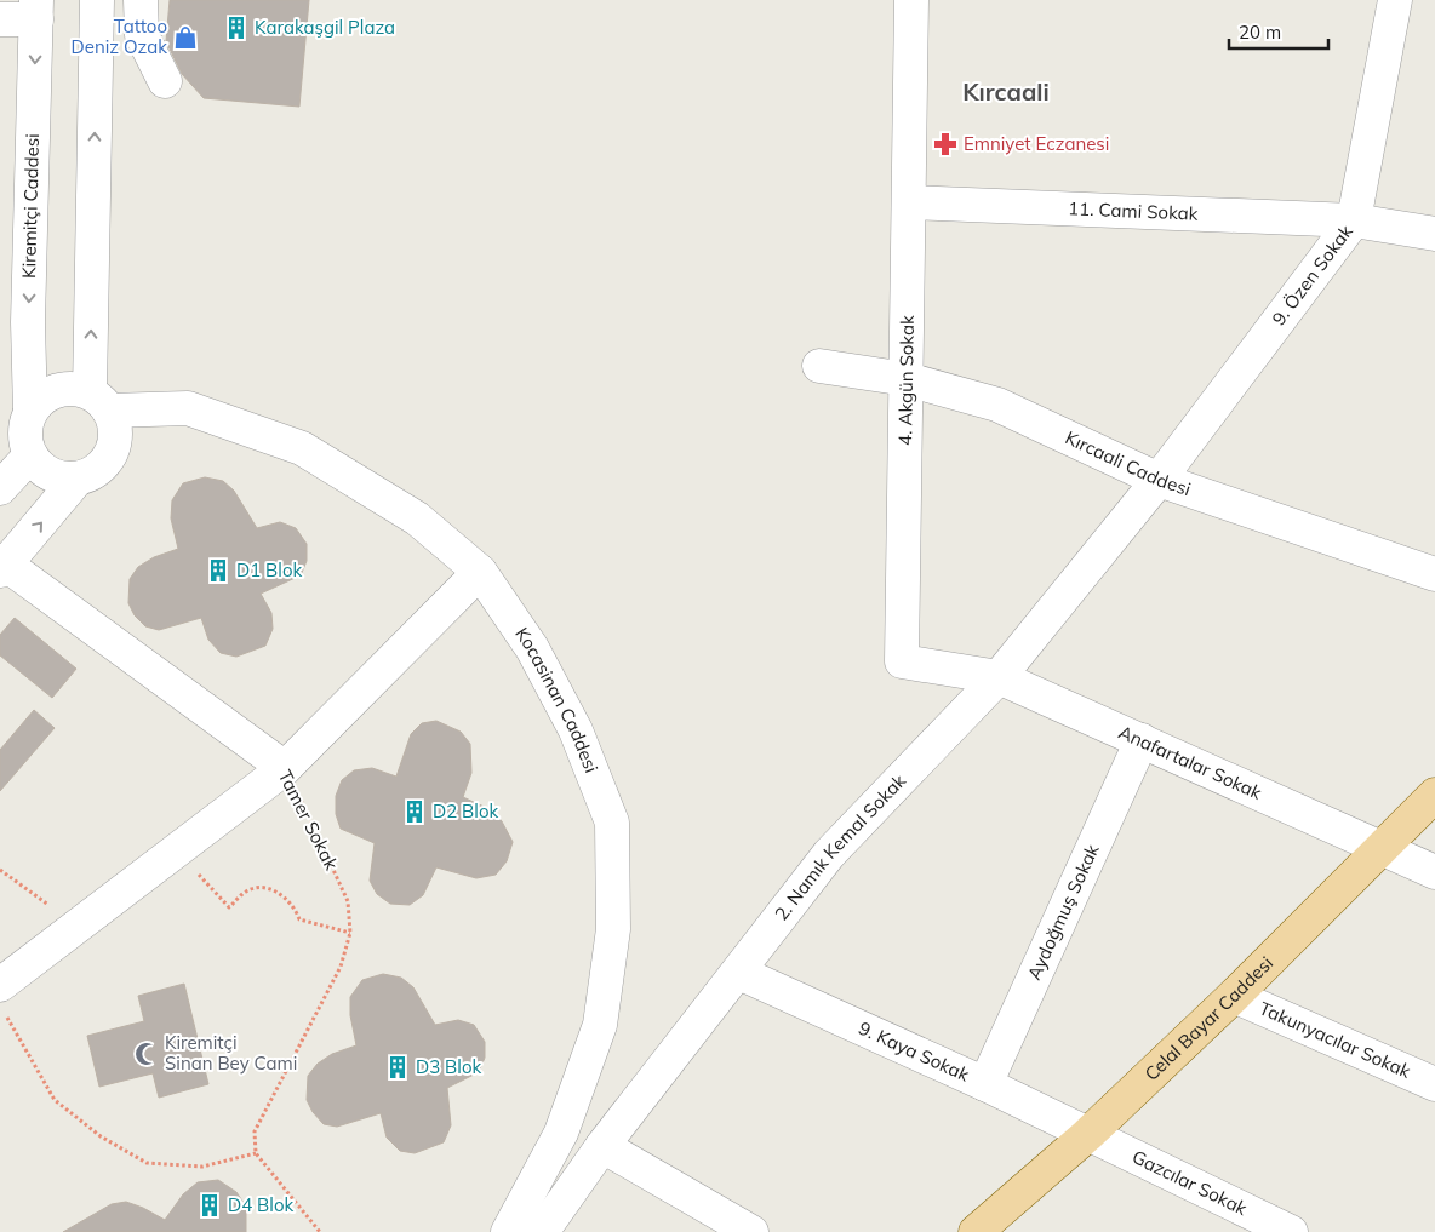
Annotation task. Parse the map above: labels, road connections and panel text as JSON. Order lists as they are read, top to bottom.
{
  "streets": {
    "main road": ["Celal Bayar Caddesi"],
    "street": [
      "Kiremitçi Caddesi",
      "11. Cami Sokak",
      "9. Özen Sokak",
      "4. Akgün Sokak",
      "Kırcaali Caddesi",
      "Kocasinan Caddesi",
      "Anafartalar Sokak",
      "Tamer Sokak",
      "2. Namık Kemal Sokak",
      "Aydoğmuş Sokak",
      "Takunyacılar Sokak",
      "9. Kaya Sokak",
      "Gazcılar Sokak"
    ]
  },
  "crossings": [
    ["Kiremitçi Caddesi", "Kocasinan Caddesi"],
    ["11. Cami Sokak", "9. Özen Sokak"],
    ["11. Cami Sokak", "4. Akgün Sokak"],
    ["9. Özen Sokak", "Kırcaali Caddesi"],
    ["9. Özen Sokak", "2. Namık Kemal Sokak"],
    ["4. Akgün Sokak", "Kırcaali Caddesi"],
    ["4. Akgün Sokak", "Anafartalar Sokak"],
    ["4. Akgün Sokak", "2. Namık Kemal Sokak"],
    ["Kırcaali Caddesi", "2. Namık Kemal Sokak"],
    ["Anafartalar Sokak", "2. Namık Kemal Sokak"],
    ["Anafartalar Sokak", "Aydoğmuş Sokak"],
    ["Anafartalar Sokak", "Celal Bayar Caddesi"],
    ["2. Namık Kemal Sokak", "9. Kaya Sokak"],
    ["Aydoğmuş Sokak", "9. Kaya Sokak"],
    ["Celal Bayar Caddesi", "Takunyacılar Sokak"],
    ["Celal Bayar Caddesi", "9. Kaya Sokak"],
    ["Celal Bayar Caddesi", "Gazcılar Sokak"],
    ["9. Kaya Sokak", "Gazcılar Sokak"]
  ],
  "districts": ["Kırcaali"],
  "places": {
    "building": [
      "Karakaşgil Plaza",
      "D1 Blok",
      "D2 Blok",
      "D3 Blok",
      "D4 Blok"
    ],
    "shop": ["Tattoo Deniz Ozak"],
    "pharmacy": ["Emniyet Eczanesi"],
    "mosque": ["Kiremitçi Sinan Bey Cami"]
  },
  "scale_bar": "20 m"
}
